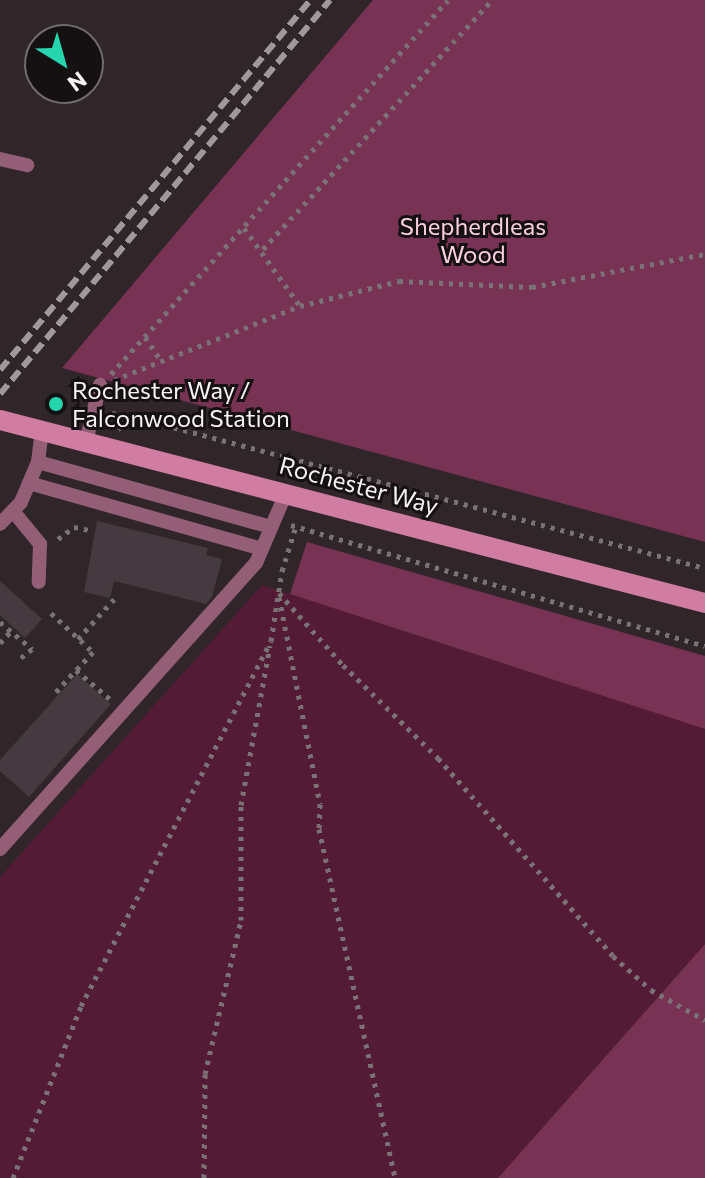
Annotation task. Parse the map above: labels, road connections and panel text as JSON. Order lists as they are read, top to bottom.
{
  "streets": {
    "street": ["Rochester Way"]
  },
  "parks": ["Shepherdleas Wood"],
  "places": ["Rochester Way / Falconwood Station"],
  "north": "bottom right"
}
